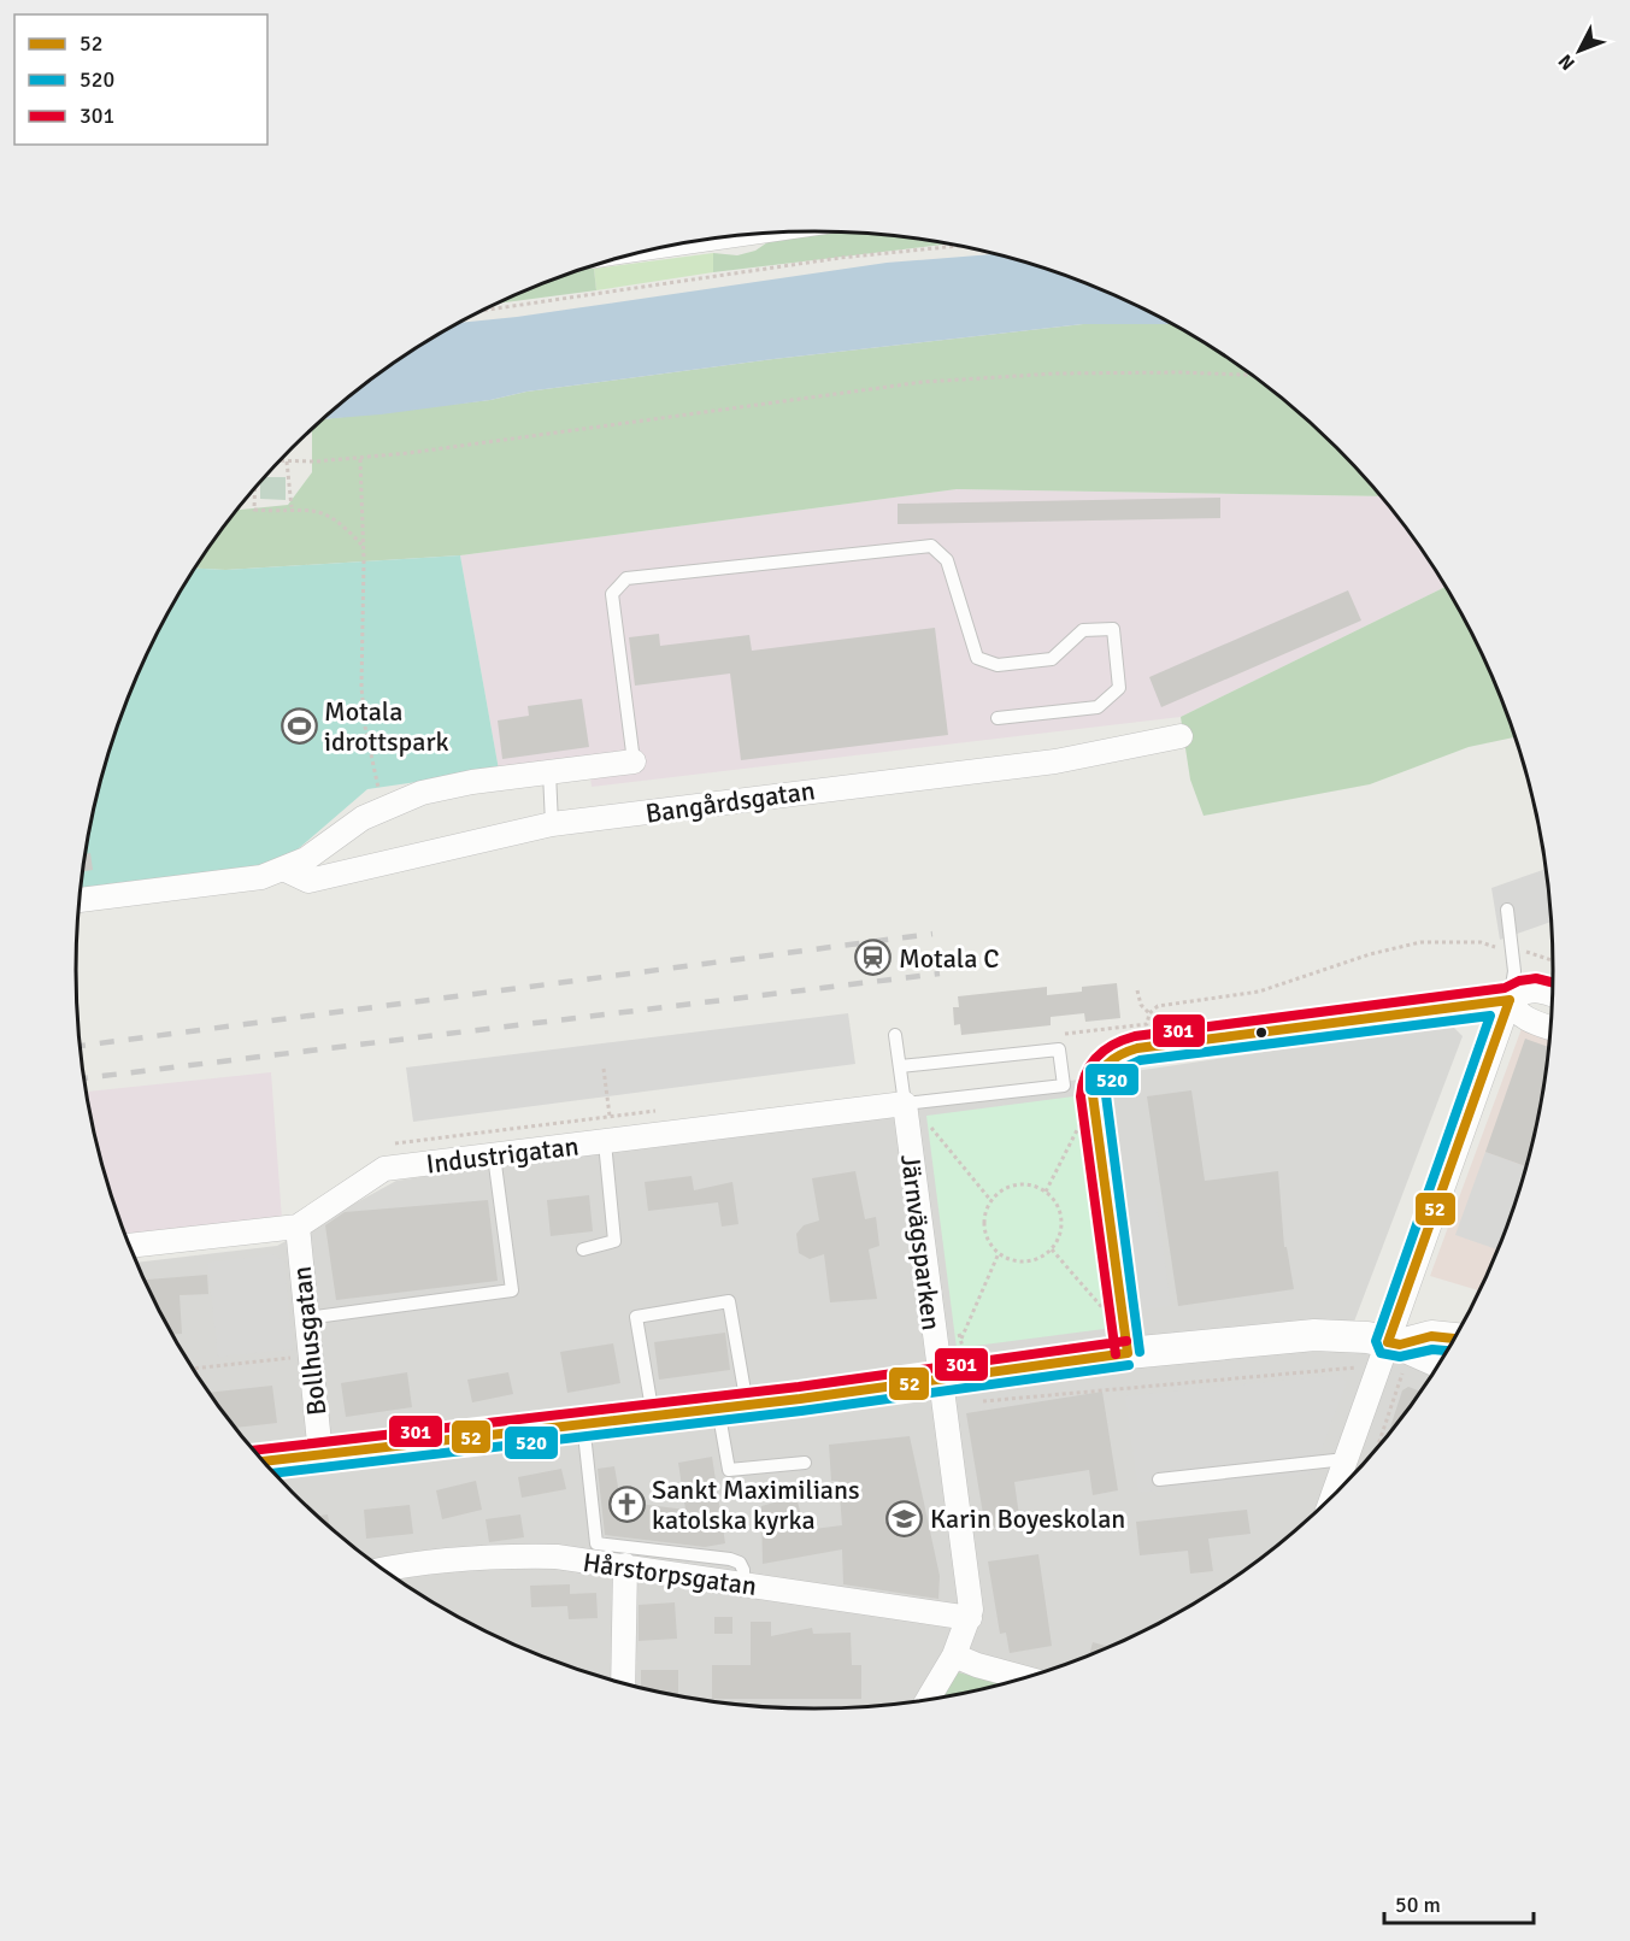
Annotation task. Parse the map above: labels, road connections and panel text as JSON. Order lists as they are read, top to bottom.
{
  "streets": {
    "street": [
      "Bangårdsgatan",
      "Industrigatan",
      "Järnvägsparken",
      "Bollhusgatan",
      "Hårstorpsgatan"
    ]
  },
  "crossings": [
    ["Industrigatan", "Järnvägsparken"],
    ["Industrigatan", "Bollhusgatan"],
    ["Järnvägsparken", "Hårstorpsgatan"]
  ],
  "places": {
    "sports": ["Motala idrottspark"],
    "station": ["Motala C"],
    "church": ["Sankt Maximilians katolska kyrka"],
    "school or university": ["Karin Boyeskolan"]
  },
  "lines": ["transit line 301", "transit line 52", "transit line 520"],
  "legend": ["52", "520", "301"],
  "scale_bar": "50 m",
  "north": "bottom left"
}
